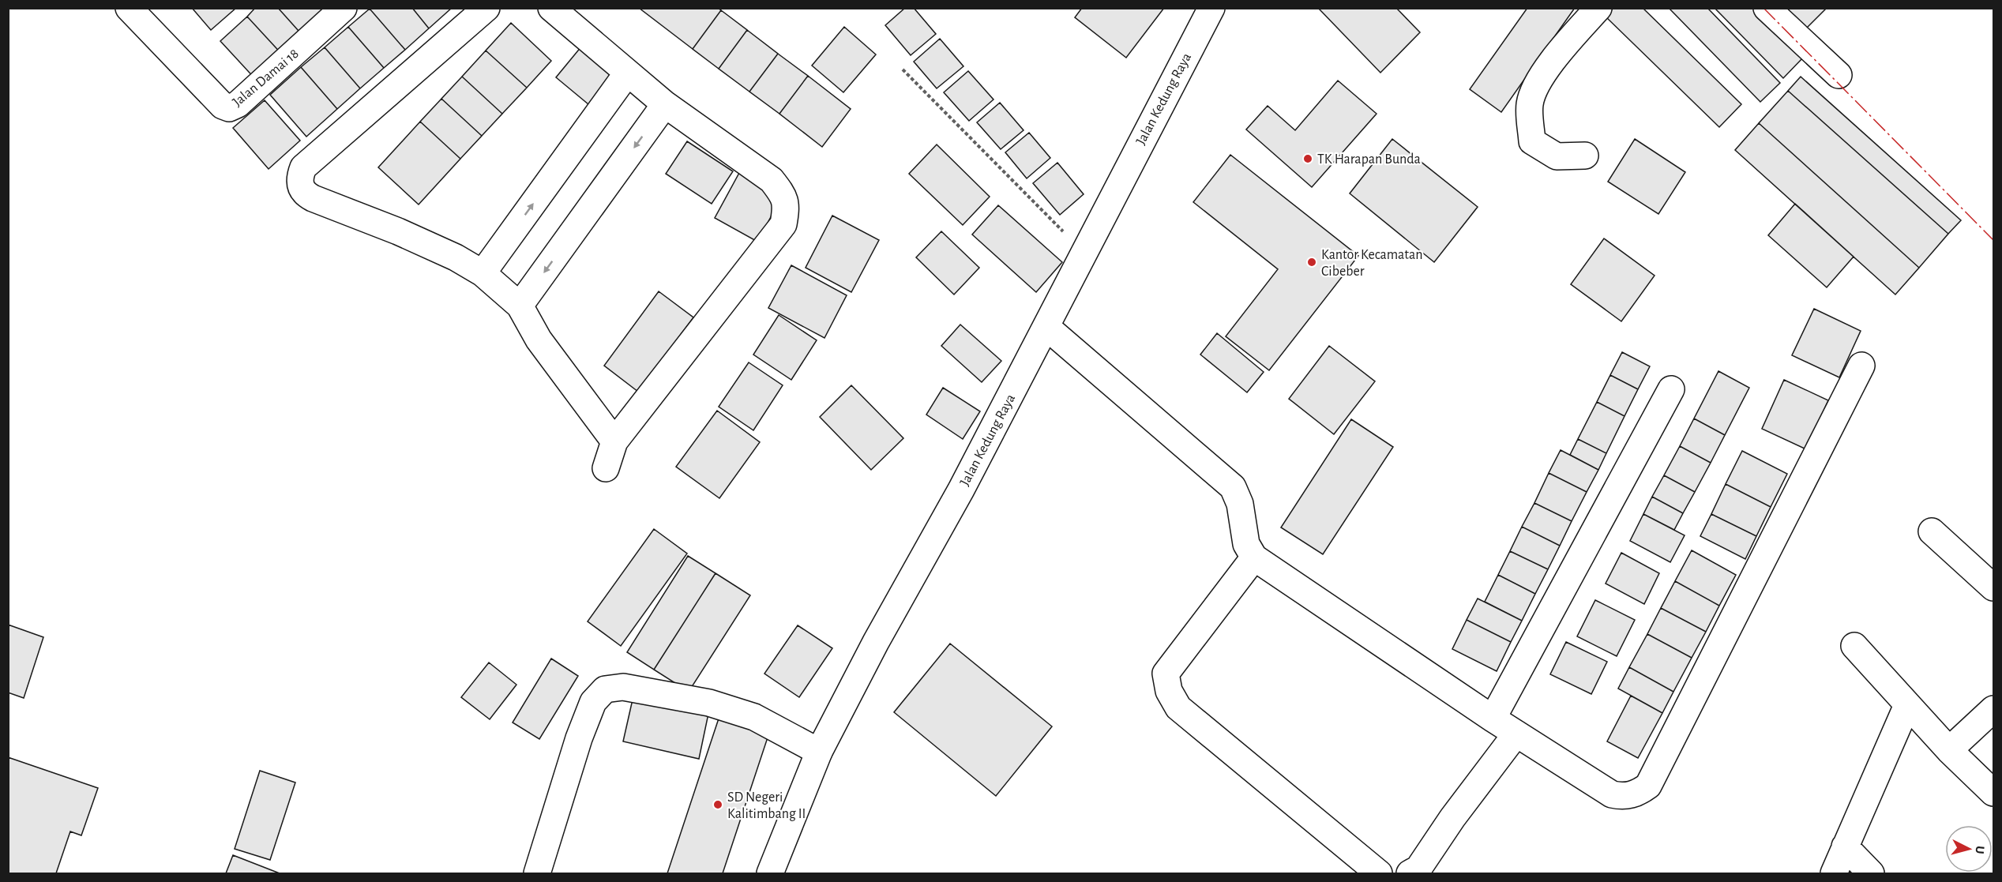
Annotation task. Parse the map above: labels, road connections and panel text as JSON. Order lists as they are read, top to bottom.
{
  "streets": {
    "street": ["Jalan Damai 18", "Jalan Kedung Raya"]
  },
  "places": ["TK Harapan Bunda", "Kantor Kecamatan Cibeber", "SD Negeri Kalitimbang II"],
  "north": "right"
}
